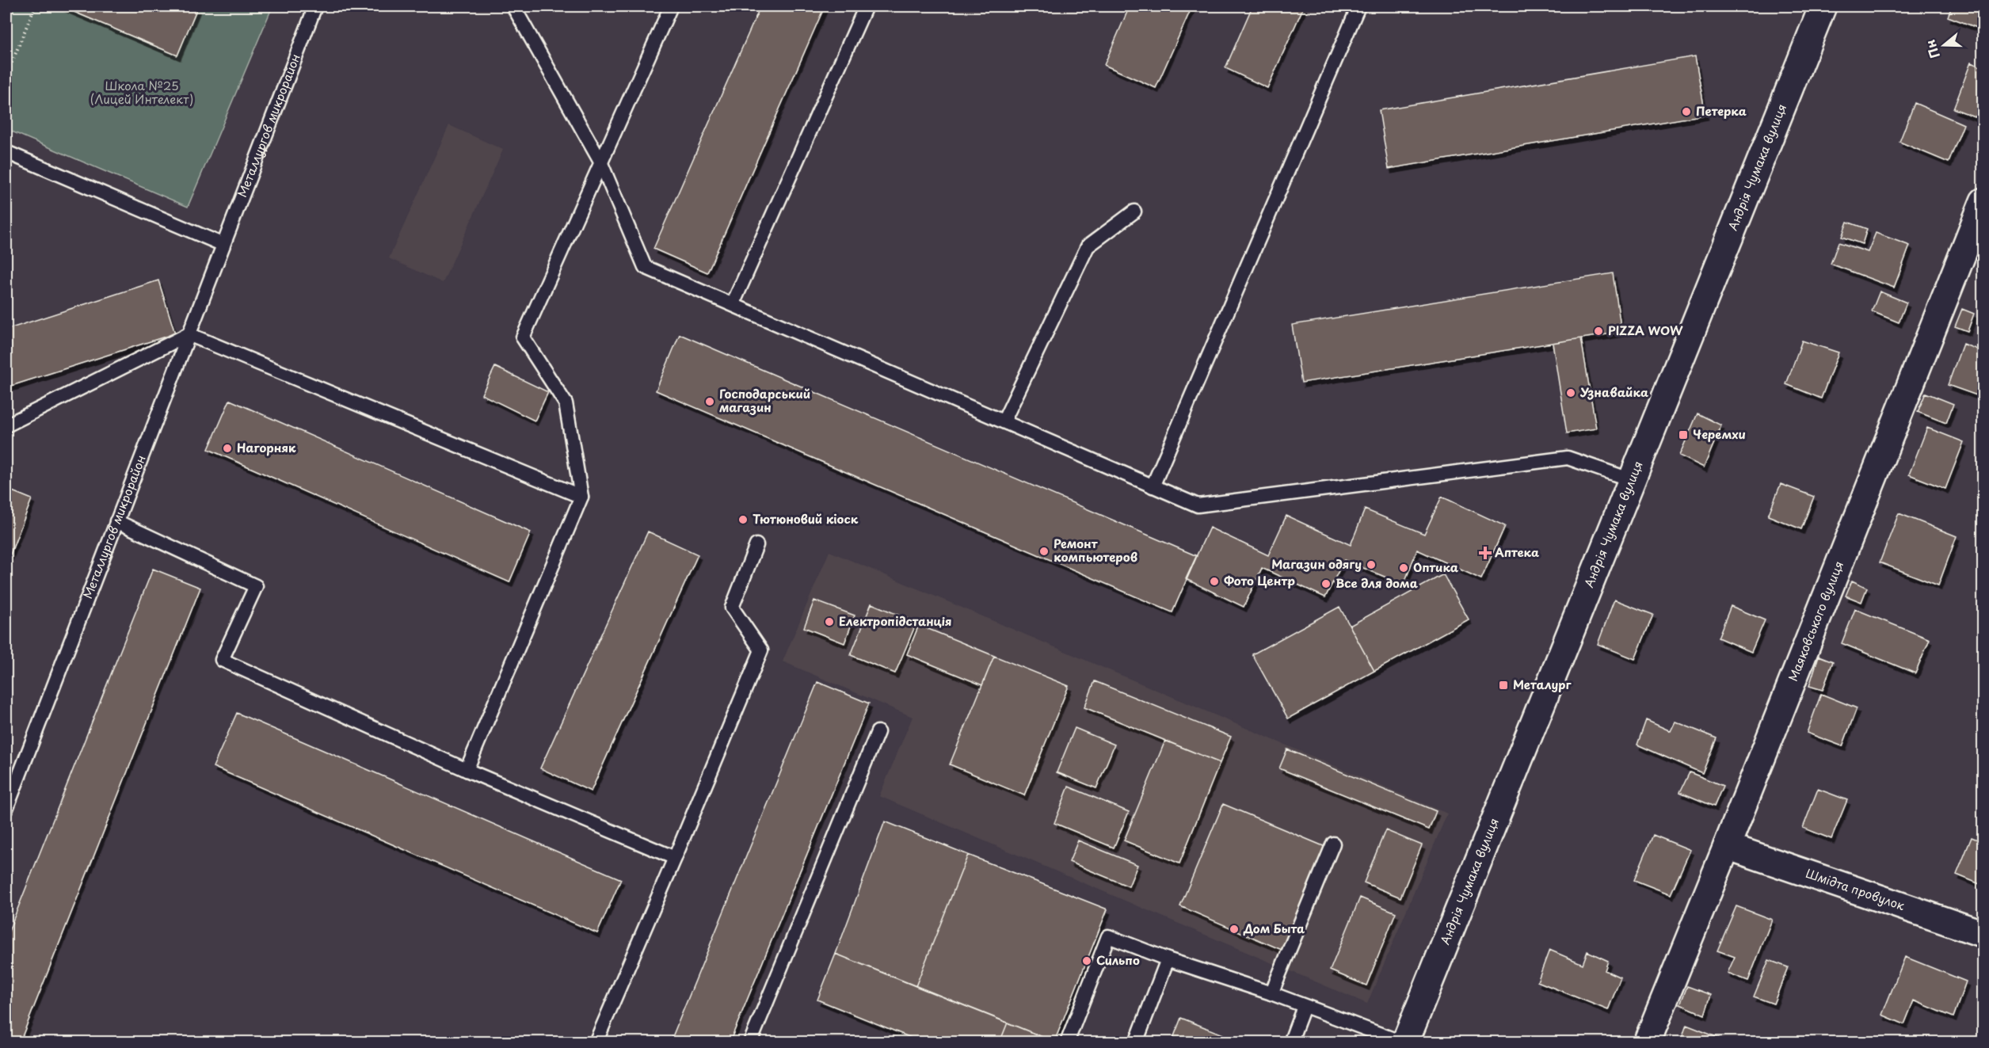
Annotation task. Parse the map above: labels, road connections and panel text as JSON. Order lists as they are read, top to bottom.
{
  "streets": {
    "street": ["Андрія Чумака вулиця", "Маяковського вулиця", "Шмідта провулок"],
    "lane": ["Металлургов микрорайон"]
  },
  "crossings": [
    ["Маяковського вулиця", "Шмідта провулок"]
  ],
  "parks": ["Школа №25 (Лицей Интелект)"],
  "places": {
    "other": [
      "Петерка",
      "PIZZA WOW",
      "Узнавайка",
      "Господарський магазин",
      "Нагорняк",
      "Тютюновий кіоск",
      "Ремонт компьютеров",
      "Магазин одягу",
      "Оптика",
      "Фото Центр",
      "Все для дома",
      "Електропідстанція",
      "Дом Быта",
      "Сильпо"
    ],
    "transit": ["Черемхи", "Металург"],
    "health": ["Аптека"]
  },
  "north": "left"
}
